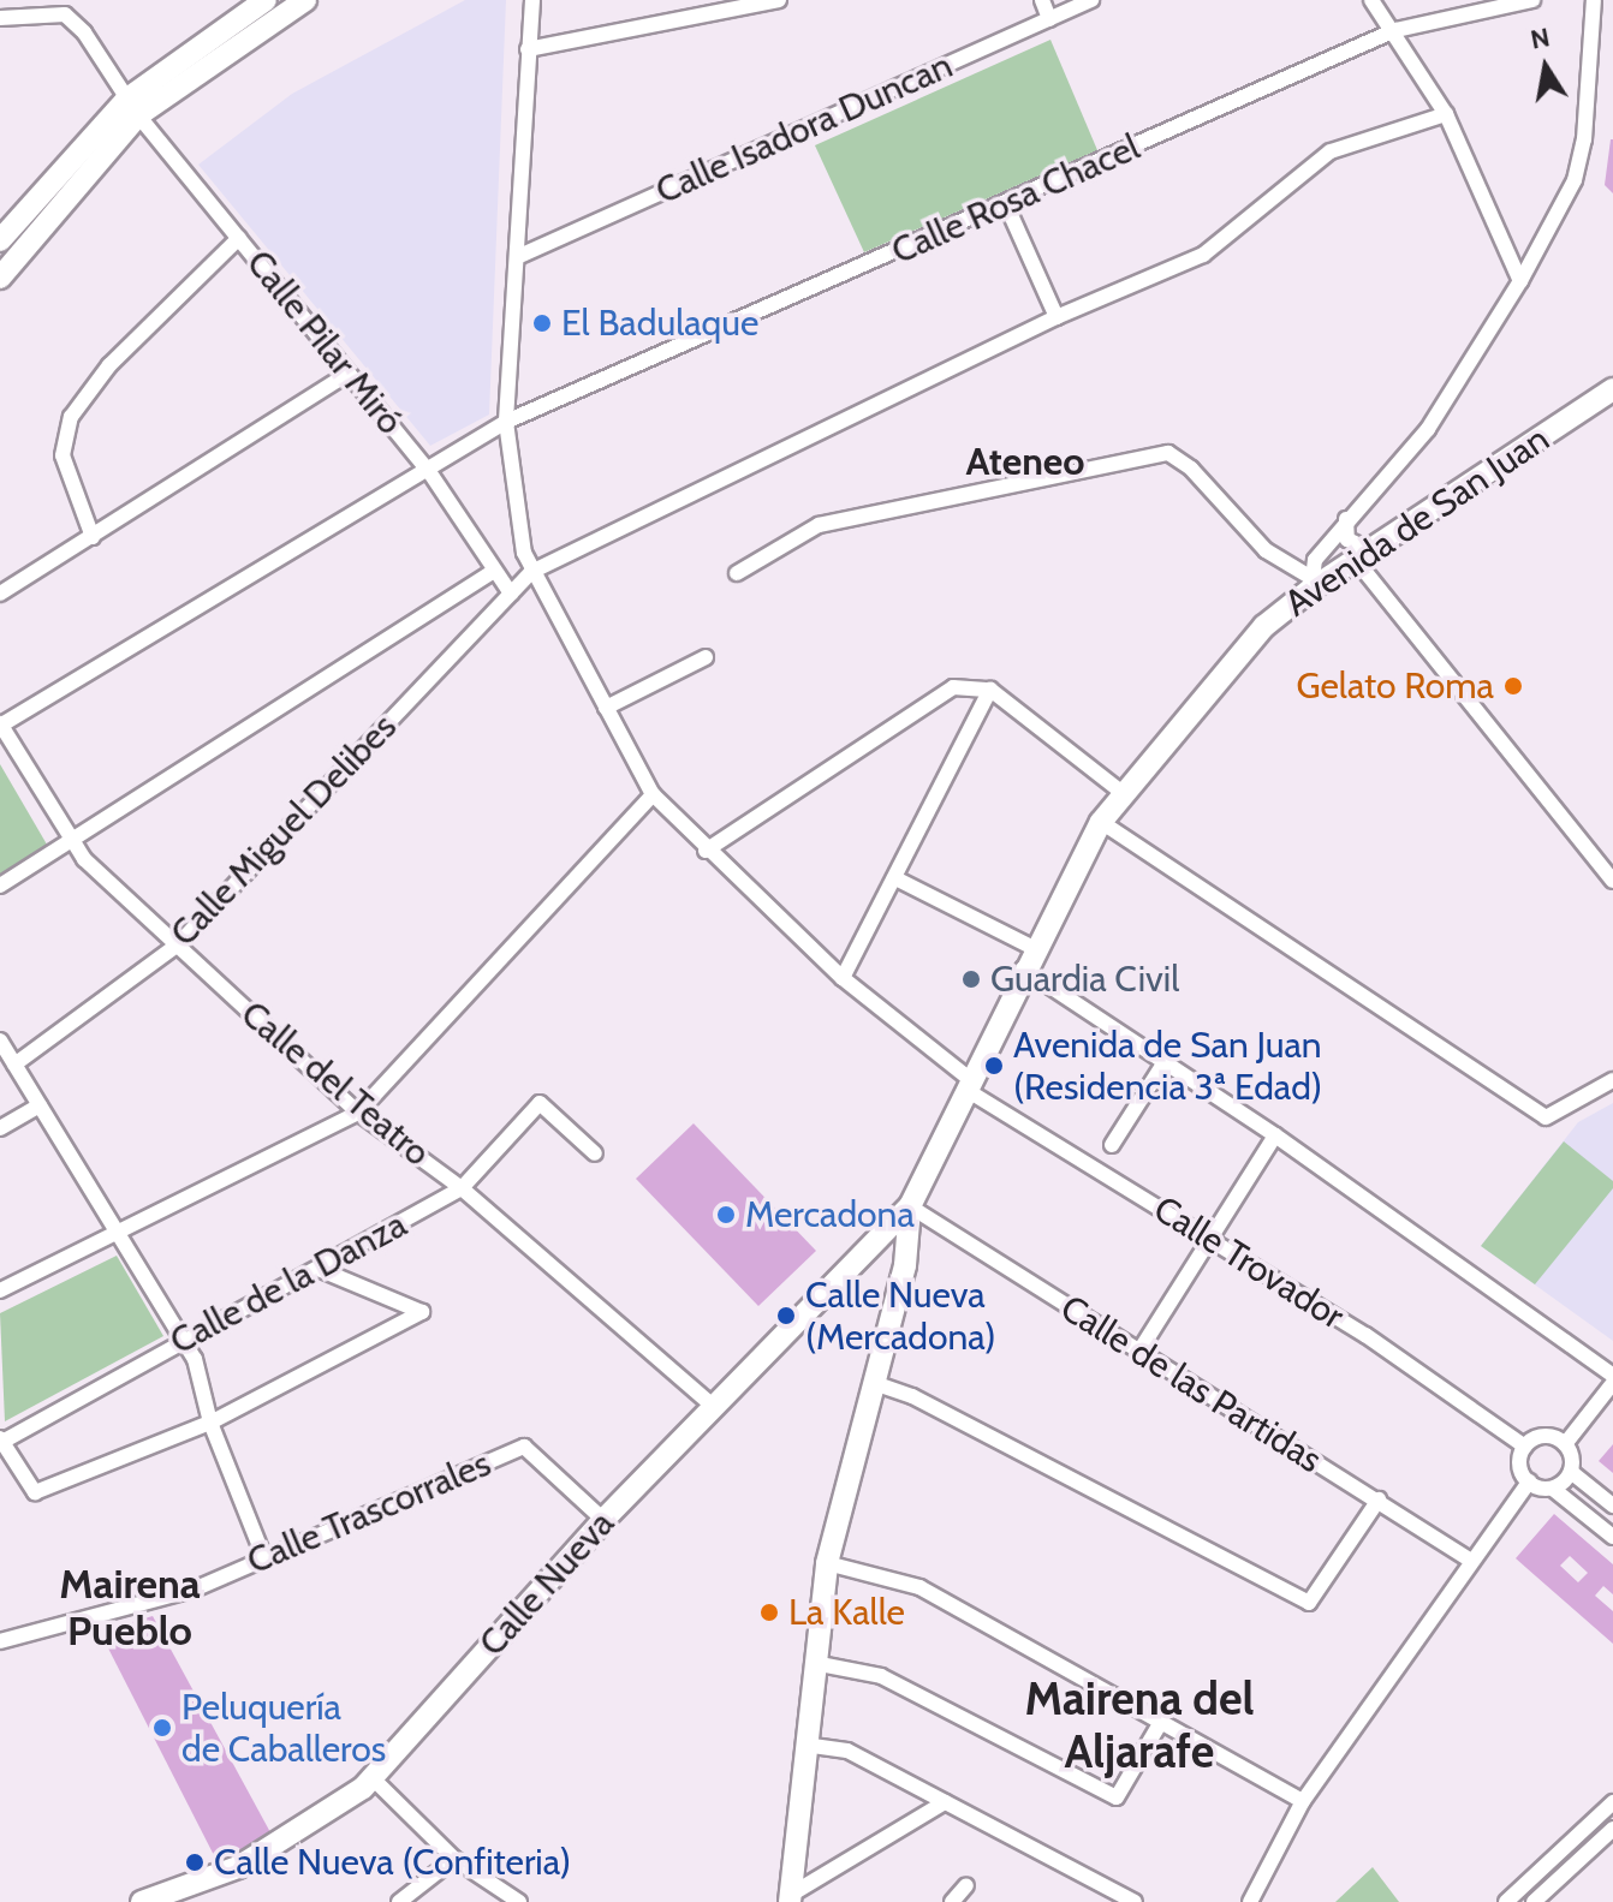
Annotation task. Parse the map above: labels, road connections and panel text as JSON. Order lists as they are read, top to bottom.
{
  "streets": {
    "street": [
      "Calle Isadora Duncan",
      "Calle Rosa Chacel",
      "Calle Pilar Miró",
      "Avenida de San Juan",
      "Calle Miguel Delibes",
      "Calle del Teatro",
      "Calle Trovador",
      "Calle de la Danza",
      "Calle de las Partidas",
      "Calle Trascorrales",
      "Calle Nueva"
    ]
  },
  "crossings": [
    ["Calle Isadora Duncan", "Calle Trovador"],
    ["Calle Rosa Chacel", "Calle Pilar Miró"],
    ["Calle Rosa Chacel", "Calle del Teatro"],
    ["Calle Rosa Chacel", "Calle Trovador"],
    ["Calle Pilar Miró", "Calle Miguel Delibes"],
    ["Avenida de San Juan", "Calle Trovador"],
    ["Avenida de San Juan", "Calle de las Partidas"],
    ["Avenida de San Juan", "Calle Nueva"],
    ["Calle Miguel Delibes", "Calle del Teatro"],
    ["Calle Miguel Delibes", "Calle Trovador"],
    ["Calle del Teatro", "Calle de la Danza"],
    ["Calle del Teatro", "Calle Nueva"],
    ["Calle de las Partidas", "Calle Nueva"],
    ["Calle Trascorrales", "Calle Nueva"]
  ],
  "districts": ["Ateneo", "Mairena Pueblo", "Mairena del Aljarafe"],
  "places": [
    "El Badulaque",
    "Gelato Roma",
    "Guardia Civil",
    "Avenida de San Juan (Residencia 3ª Edad)",
    "Mercadona",
    "Calle Nueva (Mercadona)",
    "La Kalle",
    "Peluquería de Caballeros",
    "Calle Nueva (Confiteria)"
  ],
  "north": "top"
}
